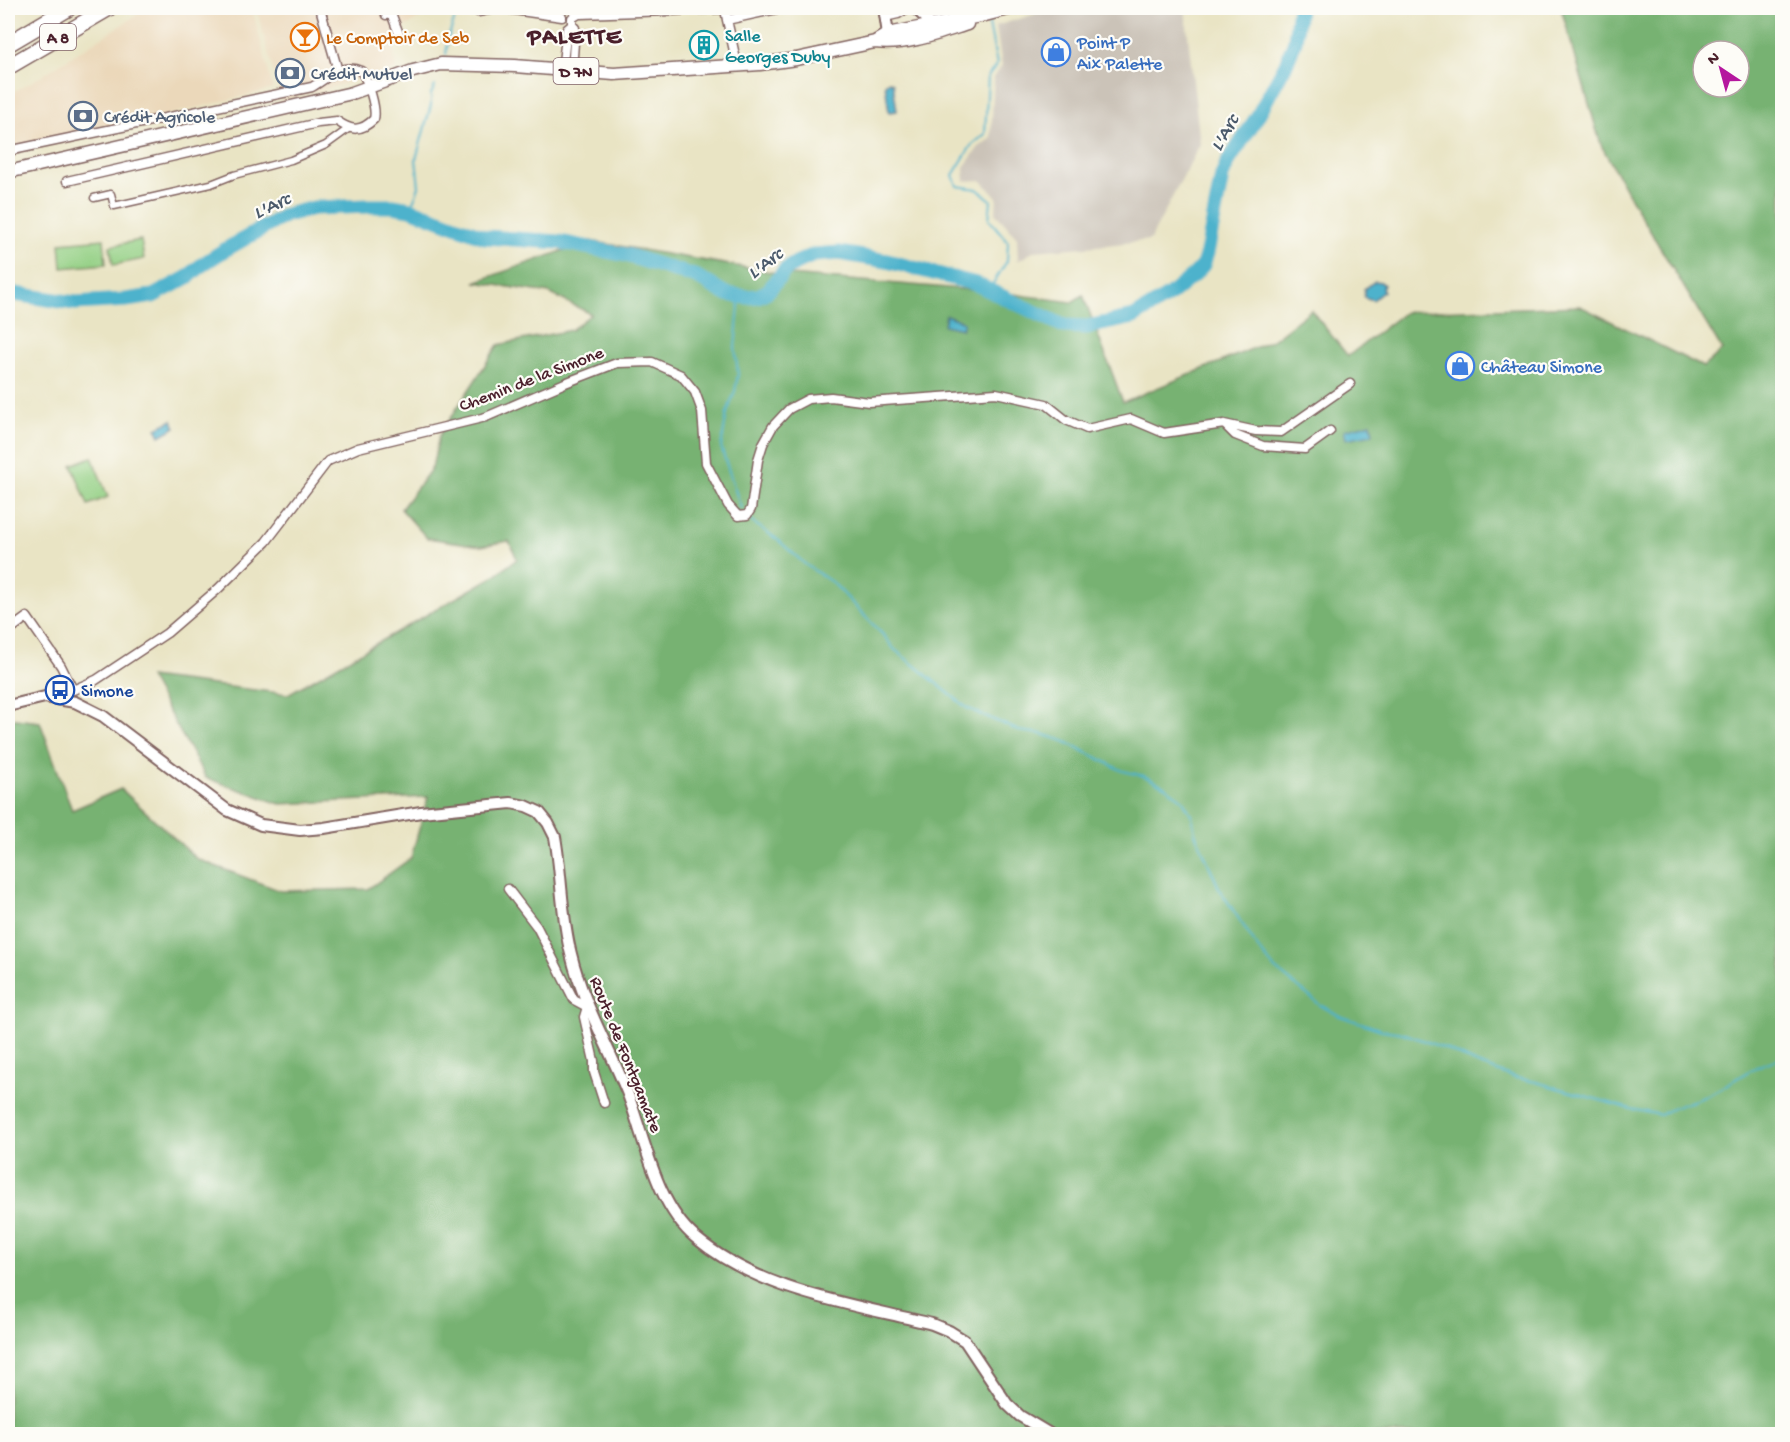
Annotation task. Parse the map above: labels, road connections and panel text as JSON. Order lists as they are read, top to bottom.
{
  "streets": {
    "highway": ["A 8"],
    "main road": ["D 7N"],
    "street": ["Chemin de la Simone", "Route de Fontgamate"]
  },
  "crossings": [
    ["Chemin de la Simone", "Route de Fontgamate"]
  ],
  "districts": ["PALETTE"],
  "water": ["L'Arc"],
  "places": {
    "bar": ["Le Comptoir de Seb"],
    "building": ["Salle Georges Duby"],
    "shop": ["Point P Aix Palette", "Château Simone"],
    "bank": ["Crédit Mutuel", "Crédit Agricole"],
    "bus stop": ["Simone"]
  },
  "north": "top left"
}
